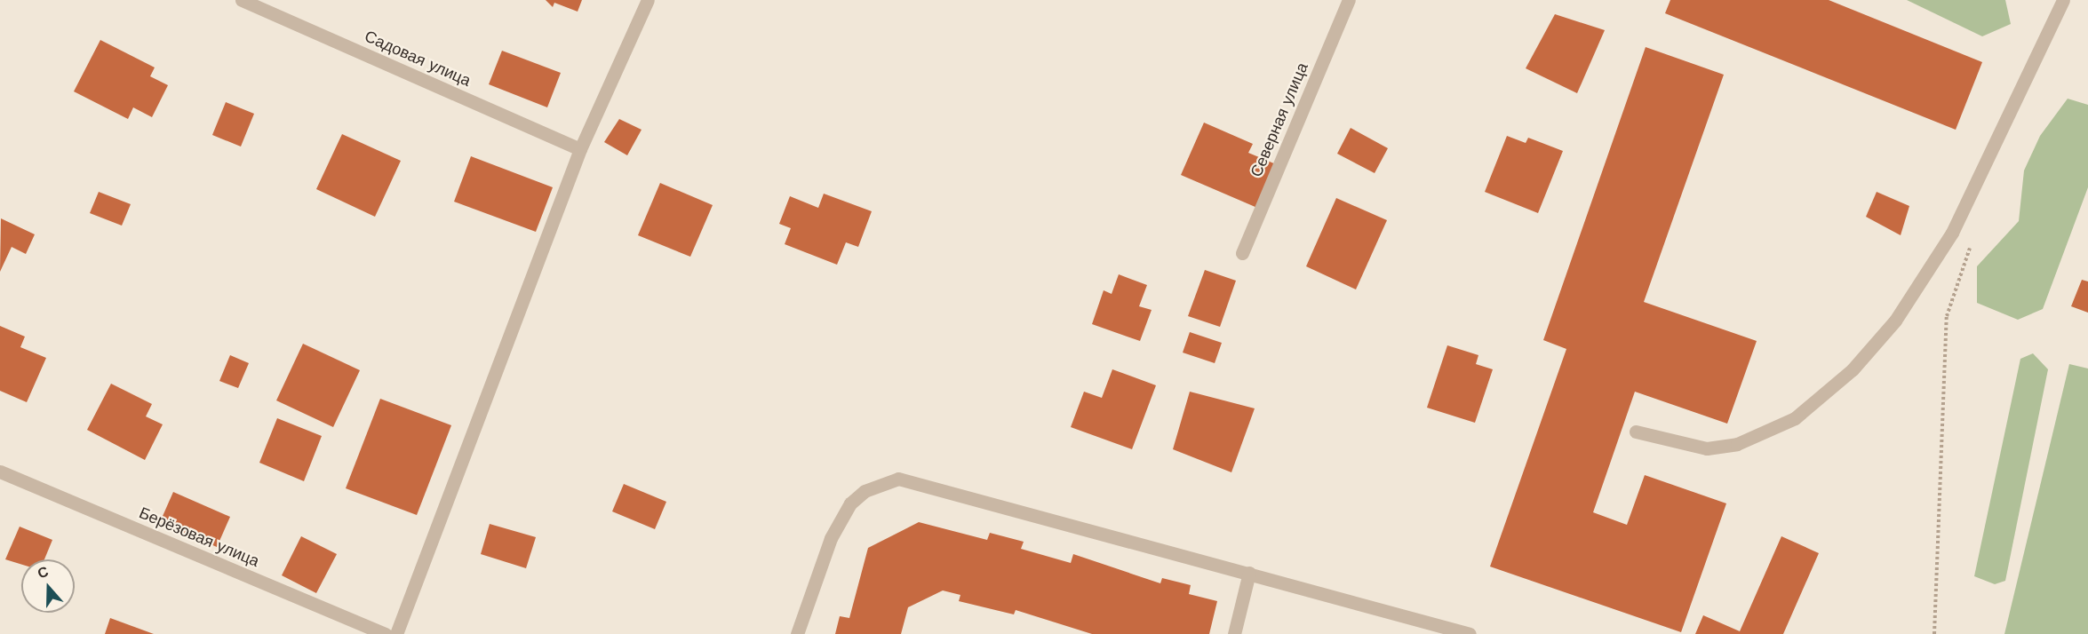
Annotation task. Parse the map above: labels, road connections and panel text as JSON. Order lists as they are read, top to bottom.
{
  "streets": {
    "street": ["Садовая улица", "Северная улица", "Берёзовая улица"]
  },
  "north": "top"
}
